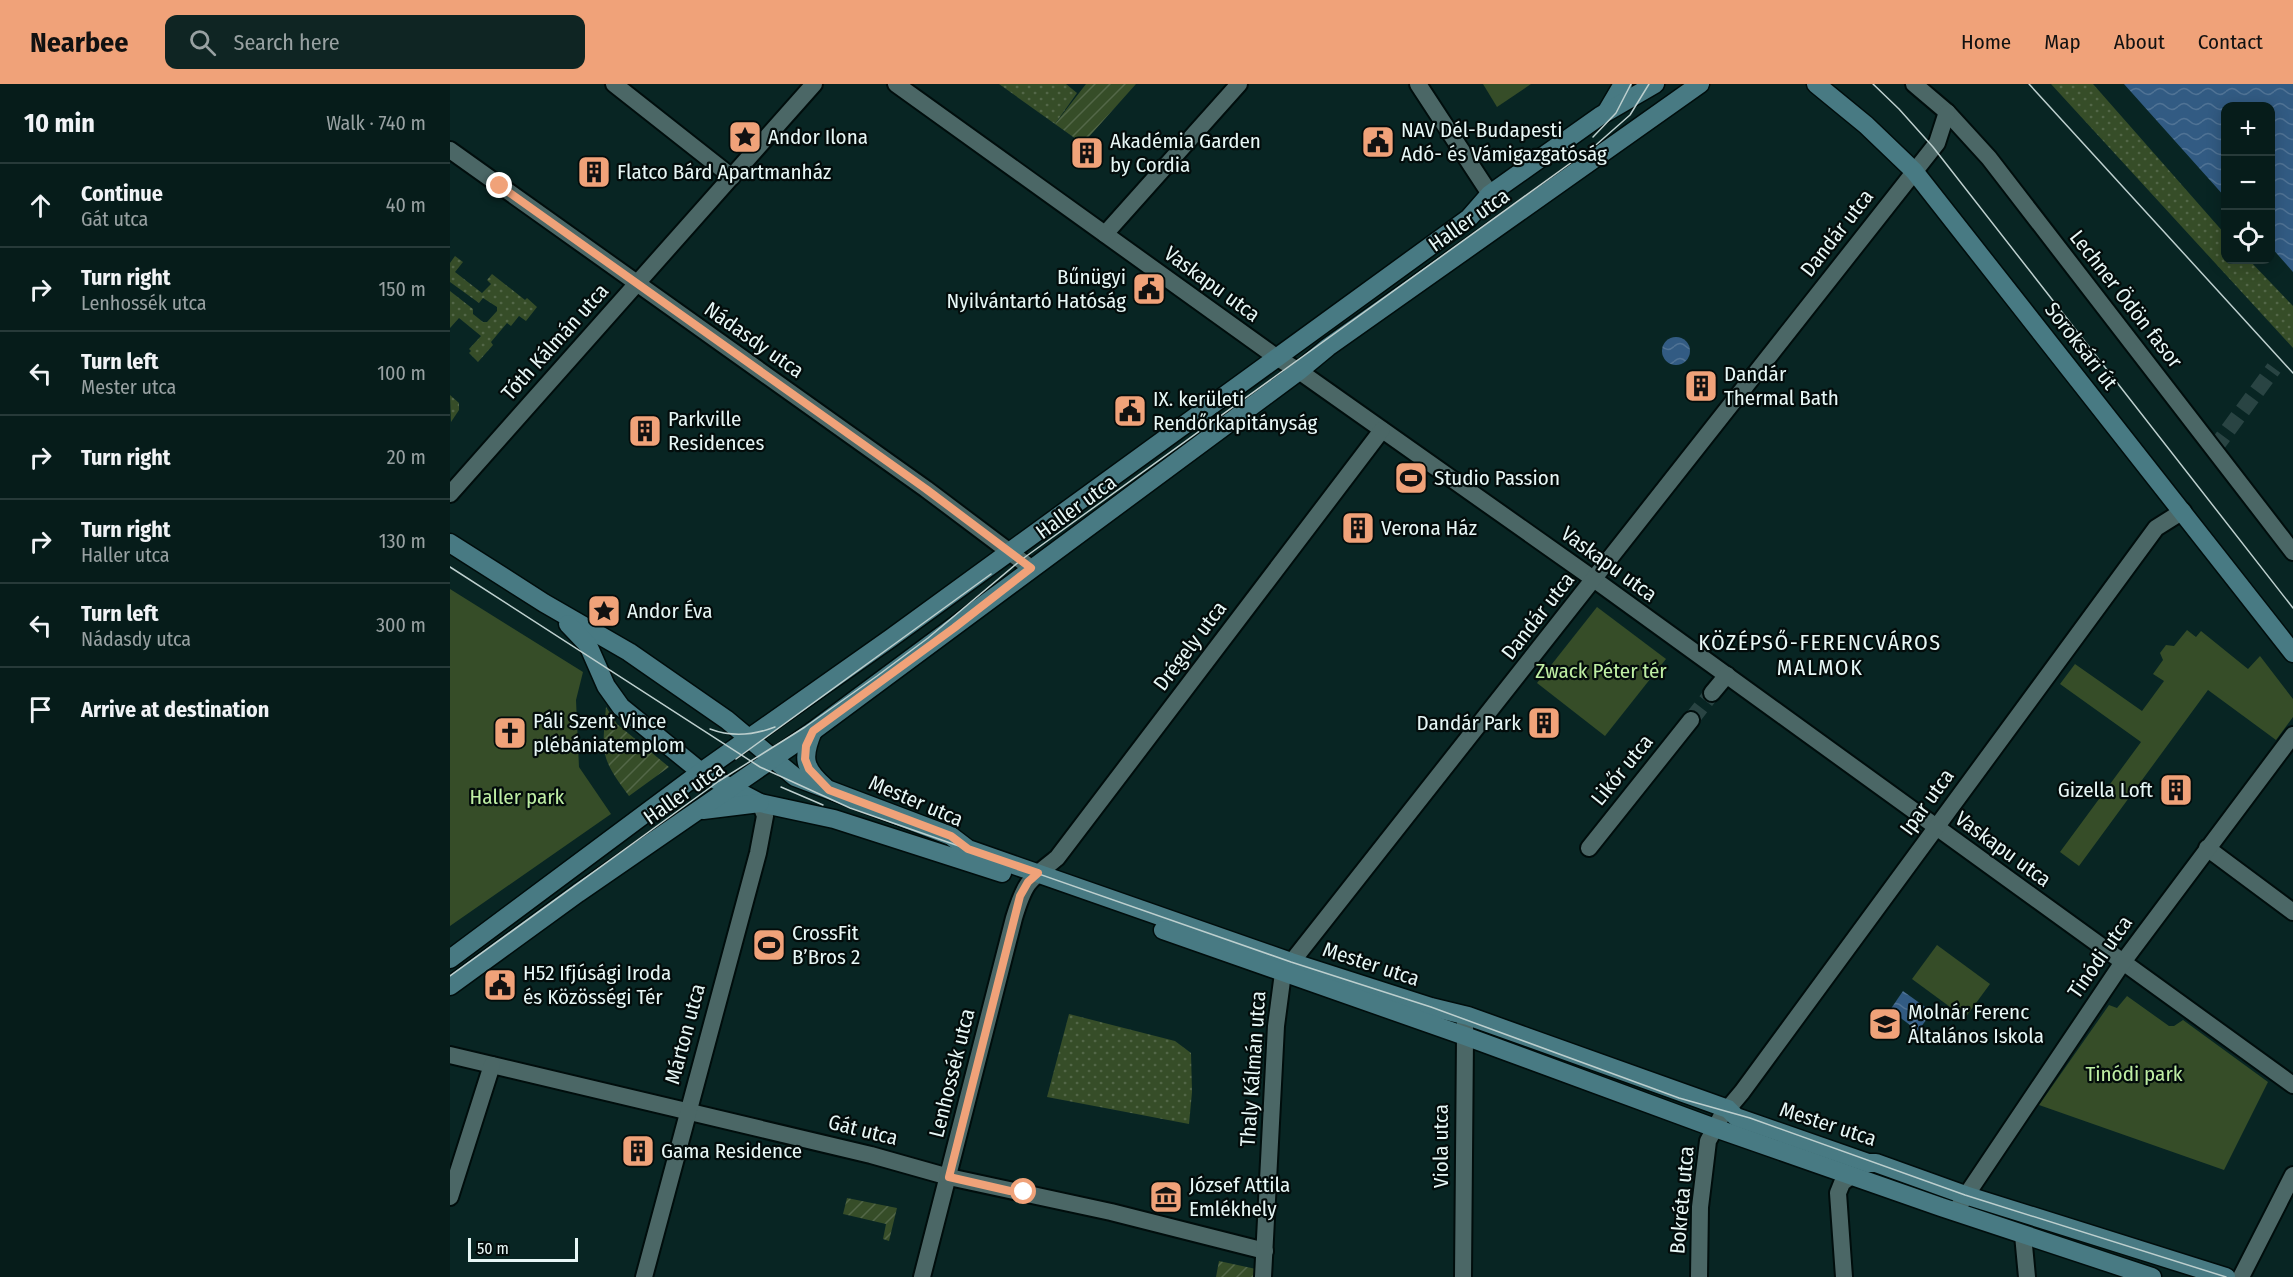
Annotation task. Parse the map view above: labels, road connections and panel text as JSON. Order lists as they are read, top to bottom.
{
  "streets": {
    "street": [
      "Haller utca",
      "Dandár utca",
      "Vaskapu utca",
      "Lechner Ödön fasor",
      "Nádasdy utca",
      "Tóth Kálmán utca",
      "Soroksári út",
      "Drégely utca",
      "Likőr utca",
      "Mester utca",
      "Ipar utca",
      "Tinódi utca",
      "Márton utca",
      "Thaly Kálmán utca",
      "Lenhossék utca",
      "Gát utca",
      "Viola utca",
      "Bokréta utca"
    ]
  },
  "crossings": [
    ["Haller utca", "Vaskapu utca"],
    ["Haller utca", "Nádasdy utca"],
    ["Haller utca", "Mester utca"],
    ["Dandár utca", "Vaskapu utca"],
    ["Dandár utca", "Lechner Ödön fasor"],
    ["Dandár utca", "Soroksári út"],
    ["Dandár utca", "Mester utca"],
    ["Dandár utca", "Thaly Kálmán utca"],
    ["Vaskapu utca", "Drégely utca"],
    ["Vaskapu utca", "Ipar utca"],
    ["Vaskapu utca", "Tinódi utca"],
    ["Nádasdy utca", "Tóth Kálmán utca"],
    ["Soroksári út", "Ipar utca"],
    ["Drégely utca", "Mester utca"],
    ["Drégely utca", "Lenhossék utca"],
    ["Mester utca", "Ipar utca"],
    ["Mester utca", "Tinódi utca"],
    ["Mester utca", "Márton utca"],
    ["Mester utca", "Thaly Kálmán utca"],
    ["Mester utca", "Lenhossék utca"],
    ["Mester utca", "Viola utca"],
    ["Mester utca", "Bokréta utca"],
    ["Ipar utca", "Bokréta utca"],
    ["Márton utca", "Gát utca"],
    ["Thaly Kálmán utca", "Gát utca"],
    ["Lenhossék utca", "Gát utca"]
  ],
  "districts": ["KÖZÉPSŐ-FERENCVÁROS MALMOK"],
  "parks": ["Zwack Péter tér", "Haller park", "Tinódi park"],
  "places": {
    "place": ["Andor Ilona", "Andor Éva"],
    "public building": [
      "NAV Dél-Budapesti Adó- és Vámigazgatóság",
      "Bűnügyi Nyilvántartó Hatóság",
      "IX. kerületi Rendőrkapitányság",
      "H52 Ifjúsági Iroda és Közösségi Tér"
    ],
    "building": [
      "Akadémia Garden by Cordia",
      "Flatco Bárd Apartmanház",
      "Dandár Thermal Bath",
      "Parkville Residences",
      "Verona Ház",
      "Dandár Park",
      "Gizella Loft",
      "Gama Residence"
    ],
    "sports": ["Studio Passion", "CrossFit B’Bros 2"],
    "church": ["Páli Szent Vince plébániatemplom"],
    "school or university": ["Molnár Ferenc Általános Iskola"],
    "museum": ["József Attila Emlékhely"]
  },
  "scale_bar": "50 m",
  "page": {
    "header": "Nearbee",
    "search": "Search here",
    "nav": [
      "Home",
      "Map",
      "About",
      "Contact"
    ],
    "heading": ["10 min", "Walk · 740 m"],
    "map_buttons": ["+", "−"],
    "list": [
      ["Continue", "Gát utca", "40 m"],
      ["Turn right", "Lenhossék utca", "150 m"],
      ["Turn left", "Mester utca", "100 m"],
      ["Turn right", "20 m"],
      ["Turn right", "Haller utca", "130 m"],
      ["Turn left", "Nádasdy utca", "300 m"],
      "Arrive at destination"
    ],
    "scale": "50 m"
  }
}
